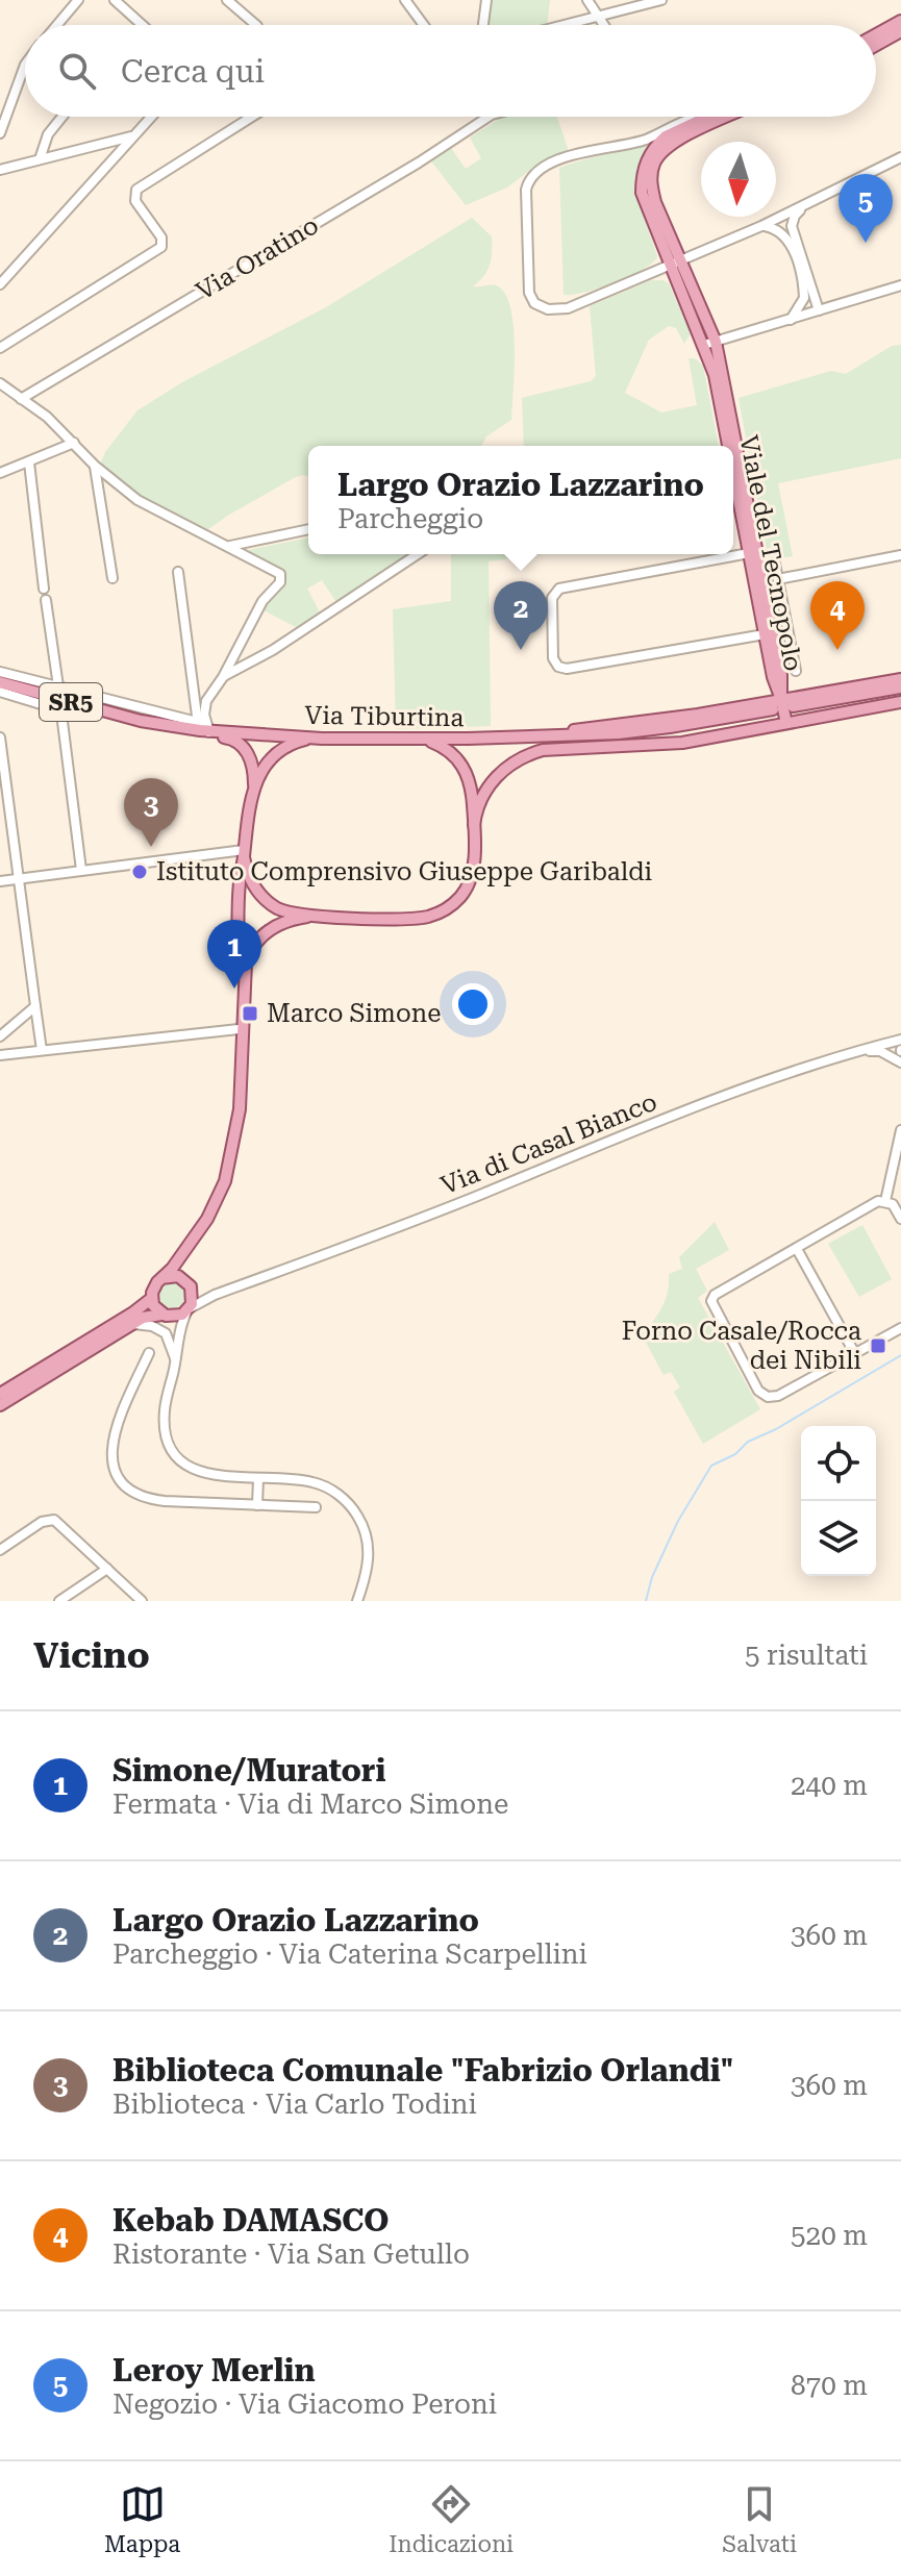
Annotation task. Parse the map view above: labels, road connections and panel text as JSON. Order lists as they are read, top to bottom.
{
  "streets": {
    "main road": ["Viale del Tecnopolo", "SR5", "Via Tiburtina"],
    "street": ["Via Oratino", "Via di Casal Bianco"]
  },
  "places": {
    "other": ["Istituto Comprensivo Giuseppe Garibaldi"],
    "transit": ["Marco Simone", "Forno Casale/Rocca dei Nibili"]
  },
  "north": "bottom",
  "page": {
    "search": "Cerca qui",
    "pins": [
      "5",
      "2",
      "4",
      "3",
      "1"
    ],
    "popup": ["Largo Orazio Lazzarino", "Parcheggio"],
    "heading": ["Vicino", "5 risultati"],
    "list": [
      {
        "mark": "1",
        "name": "Simone/Muratori",
        "note": "Fermata · Via di Marco Simone",
        "value": "240 m"
      },
      {
        "mark": "2",
        "name": "Largo Orazio Lazzarino",
        "note": "Parcheggio · Via Caterina Scarpellini",
        "value": "360 m"
      },
      {
        "mark": "3",
        "name": "Biblioteca Comunale \"Fabrizio Orlandi\"",
        "note": "Biblioteca · Via Carlo Todini",
        "value": "360 m"
      },
      {
        "mark": "4",
        "name": "Kebab DAMASCO",
        "note": "Ristorante · Via San Getullo",
        "value": "520 m"
      },
      {
        "mark": "5",
        "name": "Leroy Merlin",
        "note": "Negozio · Via Giacomo Peroni",
        "value": "870 m"
      }
    ],
    "nav": ["Mappa", "Indicazioni", "Salvati"]
  }
}
